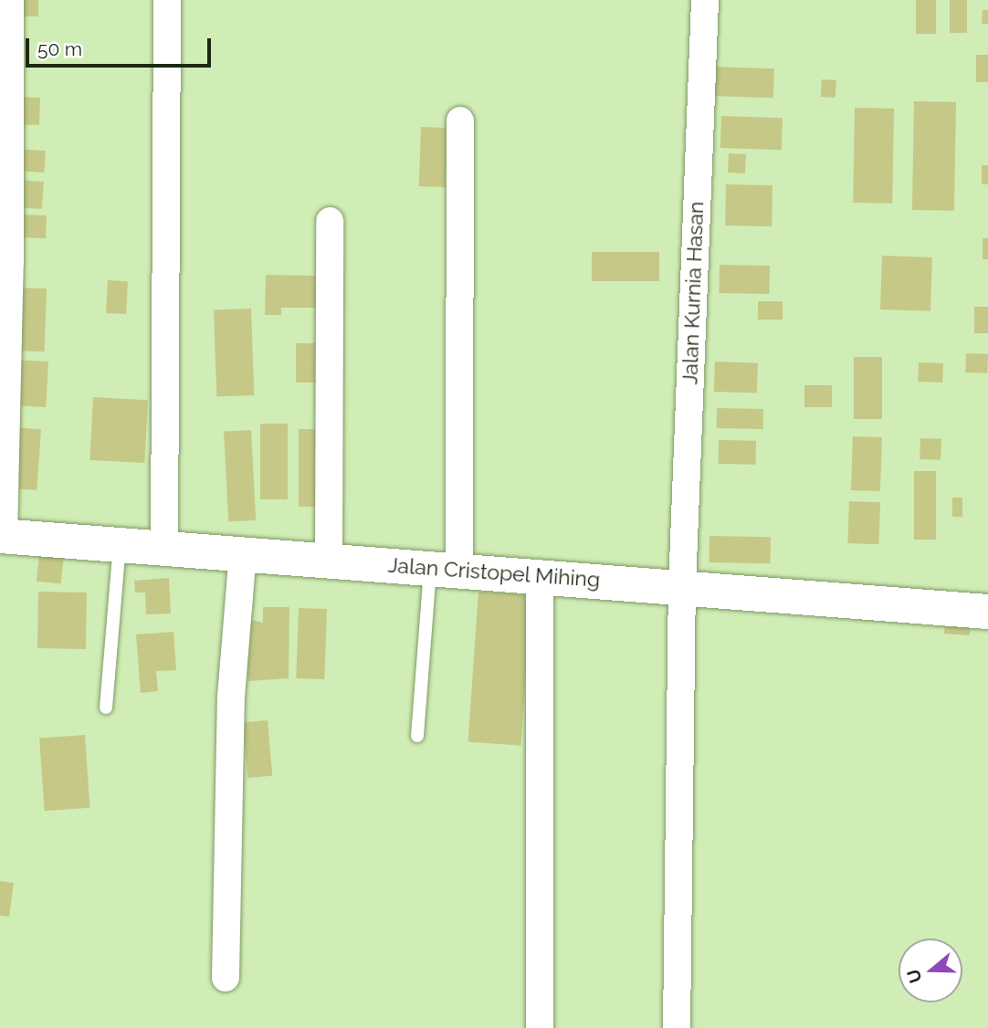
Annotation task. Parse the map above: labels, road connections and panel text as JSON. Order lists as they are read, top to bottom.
{
  "streets": {
    "street": ["Jalan Kurnia Hasan", "Jalan Cristopel Mihing"]
  },
  "crossings": [
    ["Jalan Kurnia Hasan", "Jalan Cristopel Mihing"]
  ],
  "scale_bar": "50 m",
  "north": "left"
}
